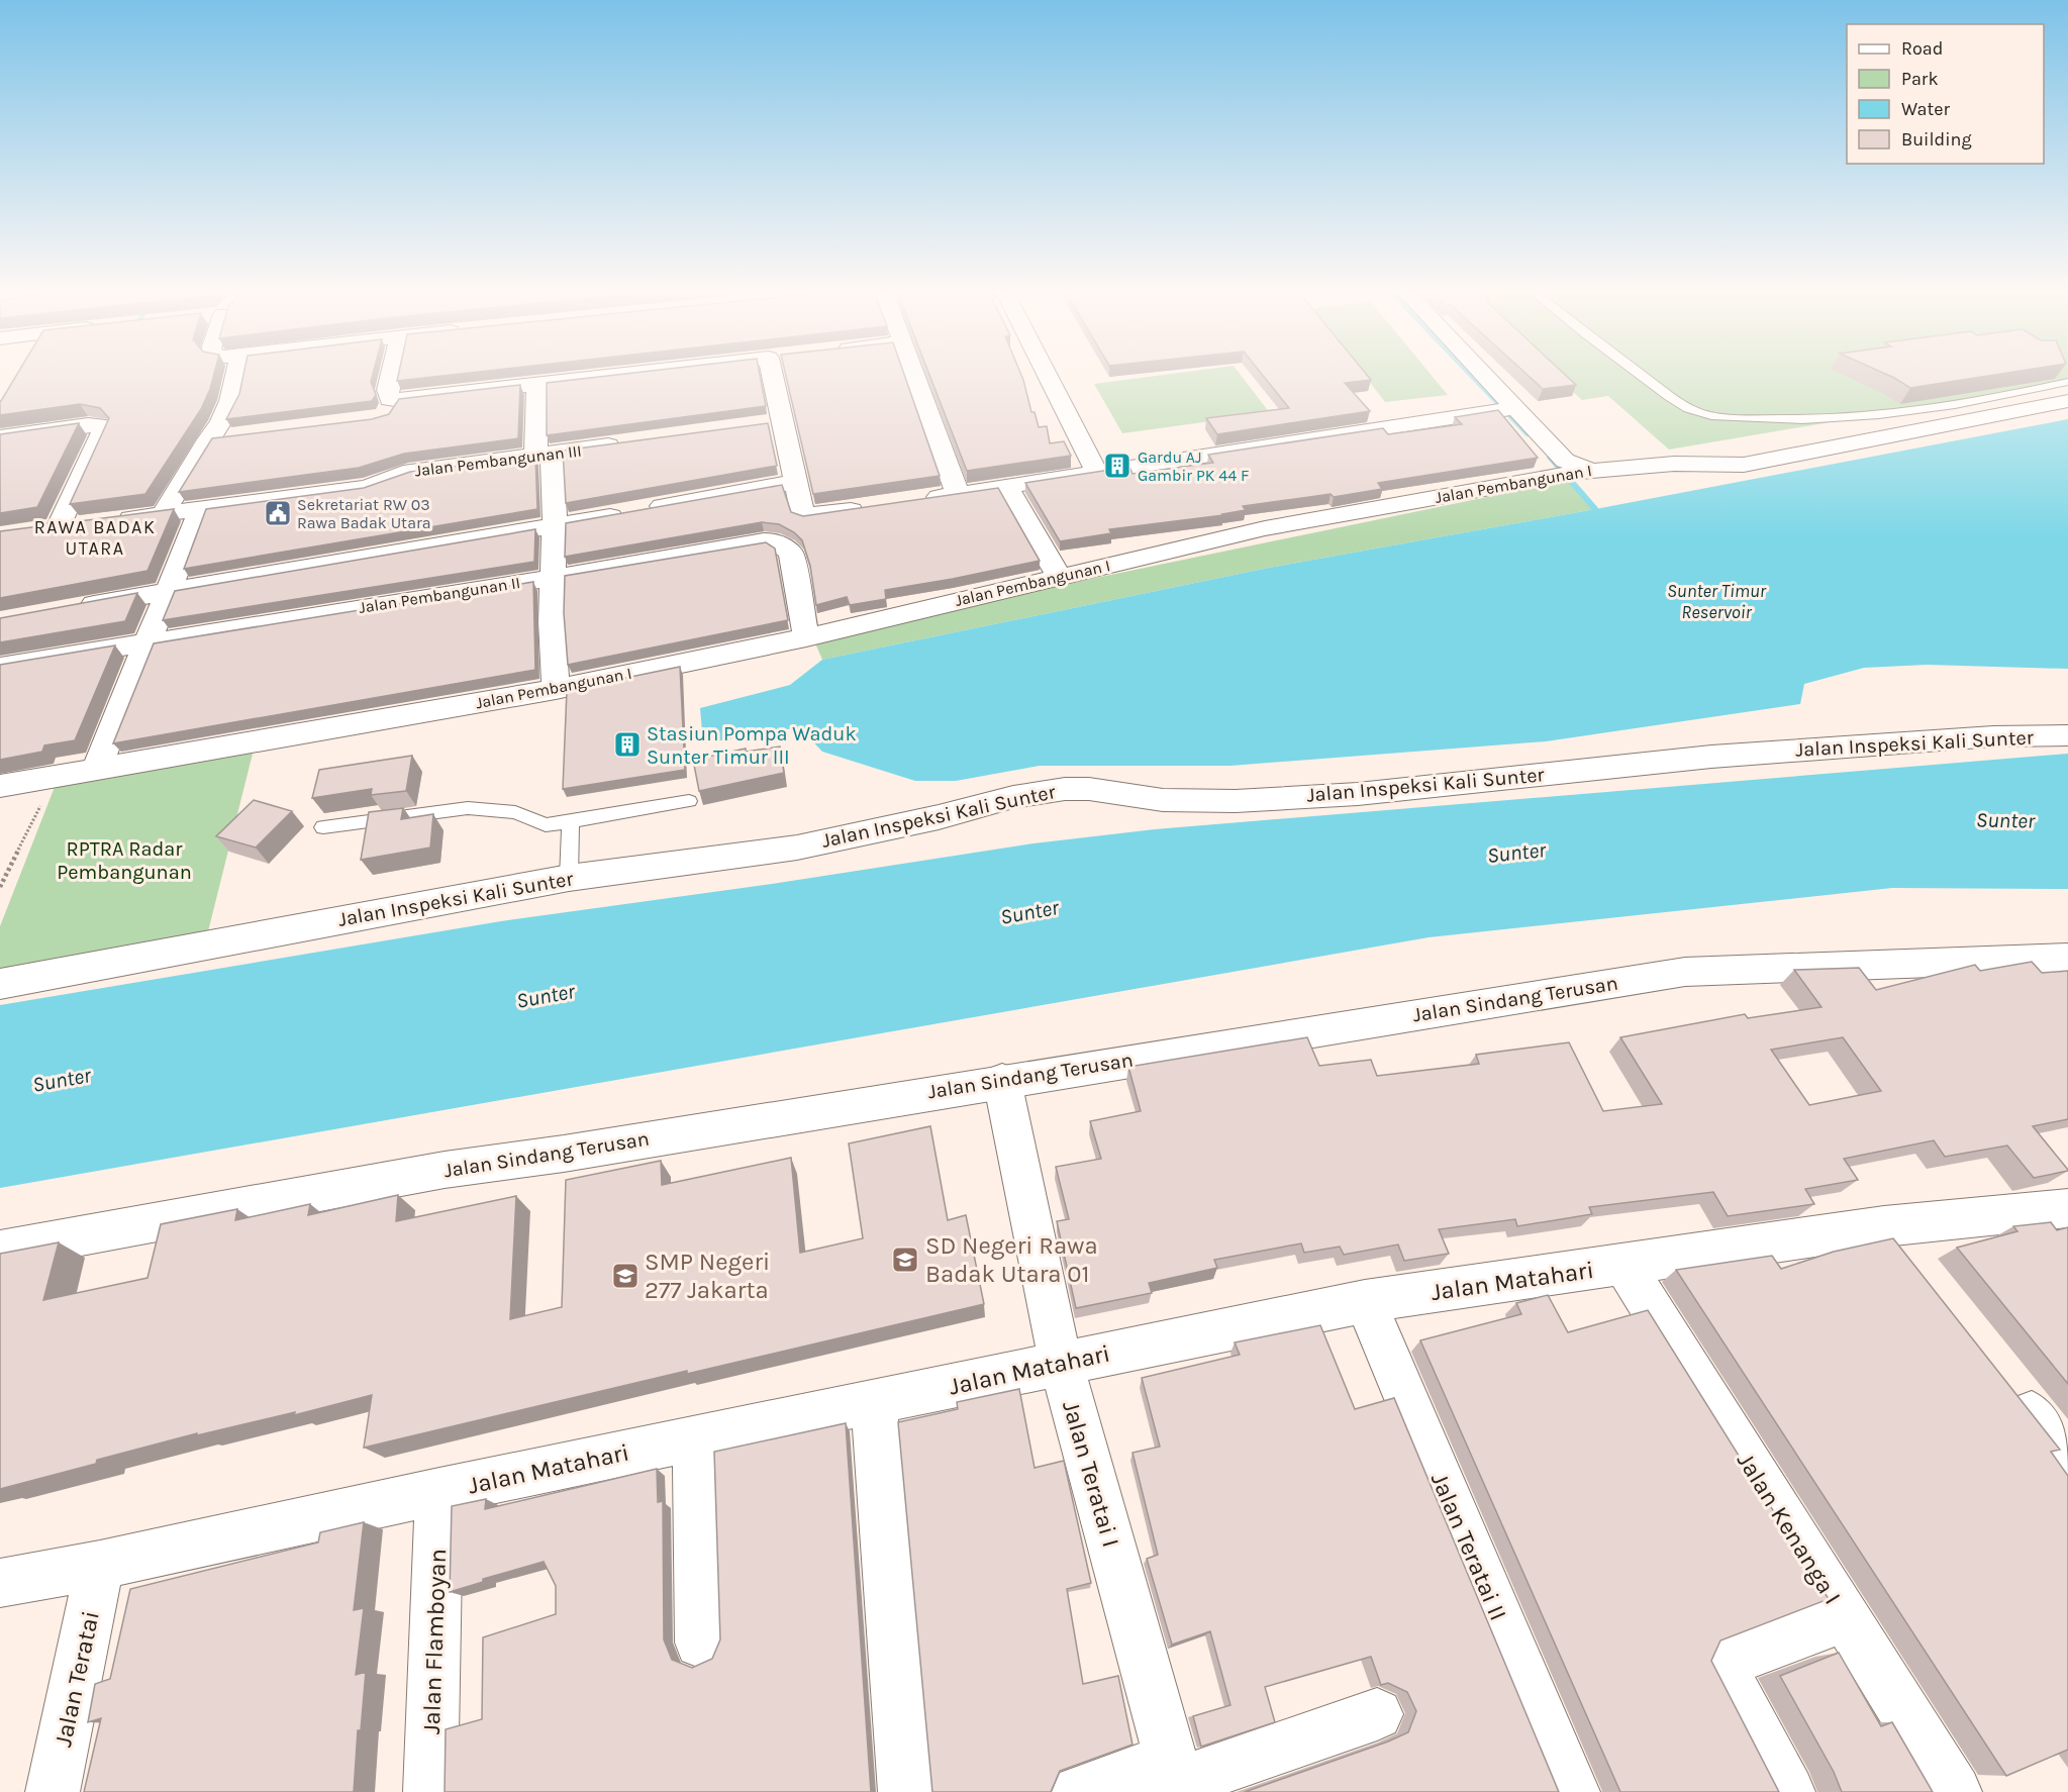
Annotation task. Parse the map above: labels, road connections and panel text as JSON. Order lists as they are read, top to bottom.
{
  "streets": {
    "street": [
      "Jalan Pembangunan III",
      "Jalan Pembangunan I",
      "Jalan Pembangunan II",
      "Jalan Inspeksi Kali Sunter",
      "Jalan Sindang Terusan",
      "Jalan Matahari",
      "Jalan Teratai I",
      "Jalan Kenanga I",
      "Jalan Teratai II",
      "Jalan Flamboyan",
      "Jalan Teratai"
    ]
  },
  "crossings": [
    ["Jalan Pembangunan I", "Jalan Pembangunan II"],
    ["Jalan Sindang Terusan", "Jalan Teratai I"],
    ["Jalan Matahari", "Jalan Teratai I"],
    ["Jalan Matahari", "Jalan Kenanga I"],
    ["Jalan Matahari", "Jalan Teratai II"],
    ["Jalan Matahari", "Jalan Flamboyan"],
    ["Jalan Matahari", "Jalan Teratai"]
  ],
  "districts": ["RAWA BADAK UTARA"],
  "water": ["Sunter Timur Reservoir", "Sunter"],
  "parks": ["RPTRA Radar Pembangunan"],
  "places": {
    "building": ["Gardu AJ Gambir PK 44 F", "Stasiun Pompa Waduk Sunter Timur III"],
    "public building": ["Sekretariat RW 03 Rawa Badak Utara"],
    "school or university": ["SD Negeri Rawa Badak Utara 01", "SMP Negeri 277 Jakarta"]
  },
  "legend": [
    "Road",
    "Park",
    "Water",
    "Building"
  ]
}
